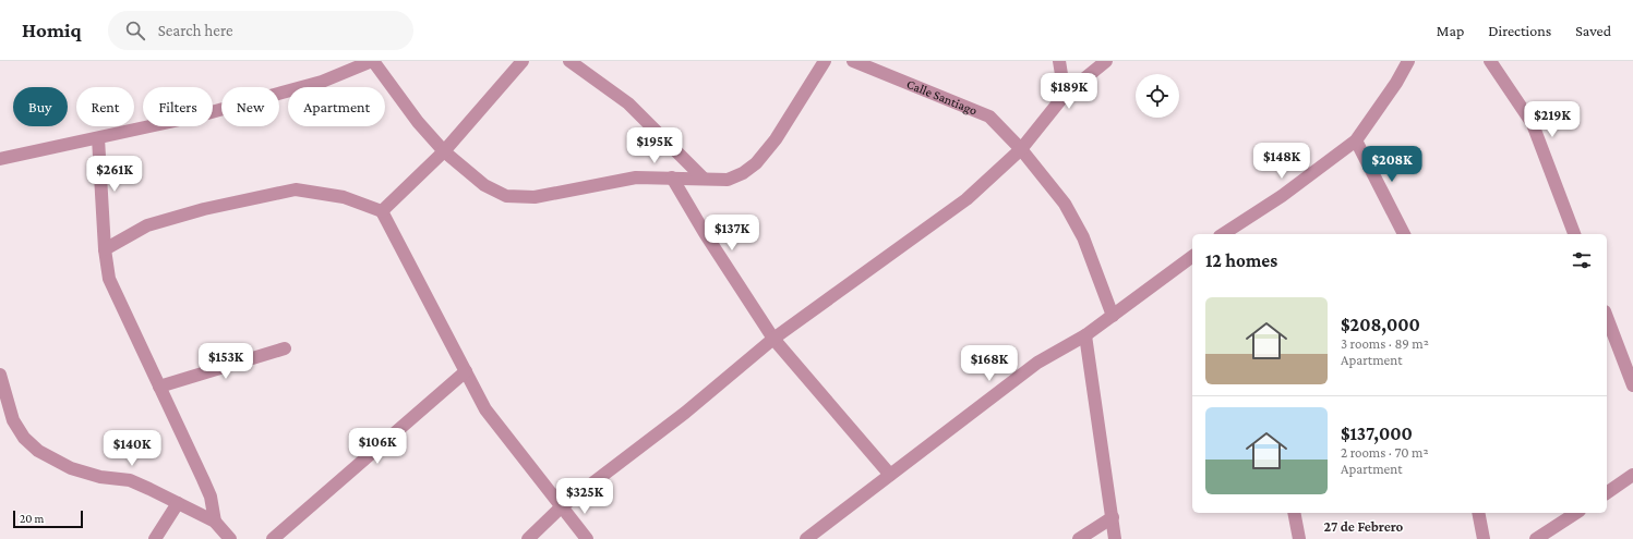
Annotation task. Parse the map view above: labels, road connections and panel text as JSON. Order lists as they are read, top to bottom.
{
  "streets": {
    "street": ["Calle Santiago"]
  },
  "districts": ["27 de Febrero"],
  "scale_bar": "20 m",
  "page": {
    "header": "Homiq",
    "search": "Search here",
    "nav": ["Map", "Directions", "Saved"],
    "price": [
      "$189K",
      "$219K",
      "$195K",
      "$148K",
      "$208K",
      "$261K",
      "$137K",
      "$153K",
      "$168K",
      "$106K",
      "$140K",
      "$325K"
    ],
    "chip": [
      "Buy",
      "Rent",
      "Filters",
      "New",
      "Apartment"
    ],
    "heading": "12 homes",
    "list": [
      {
        "name": "$208,000",
        "note": "3 rooms · 89 m² · Apartment"
      },
      {
        "name": "$137,000",
        "note": "2 rooms · 70 m² · Apartment"
      }
    ],
    "scale": "20 m"
  }
}
